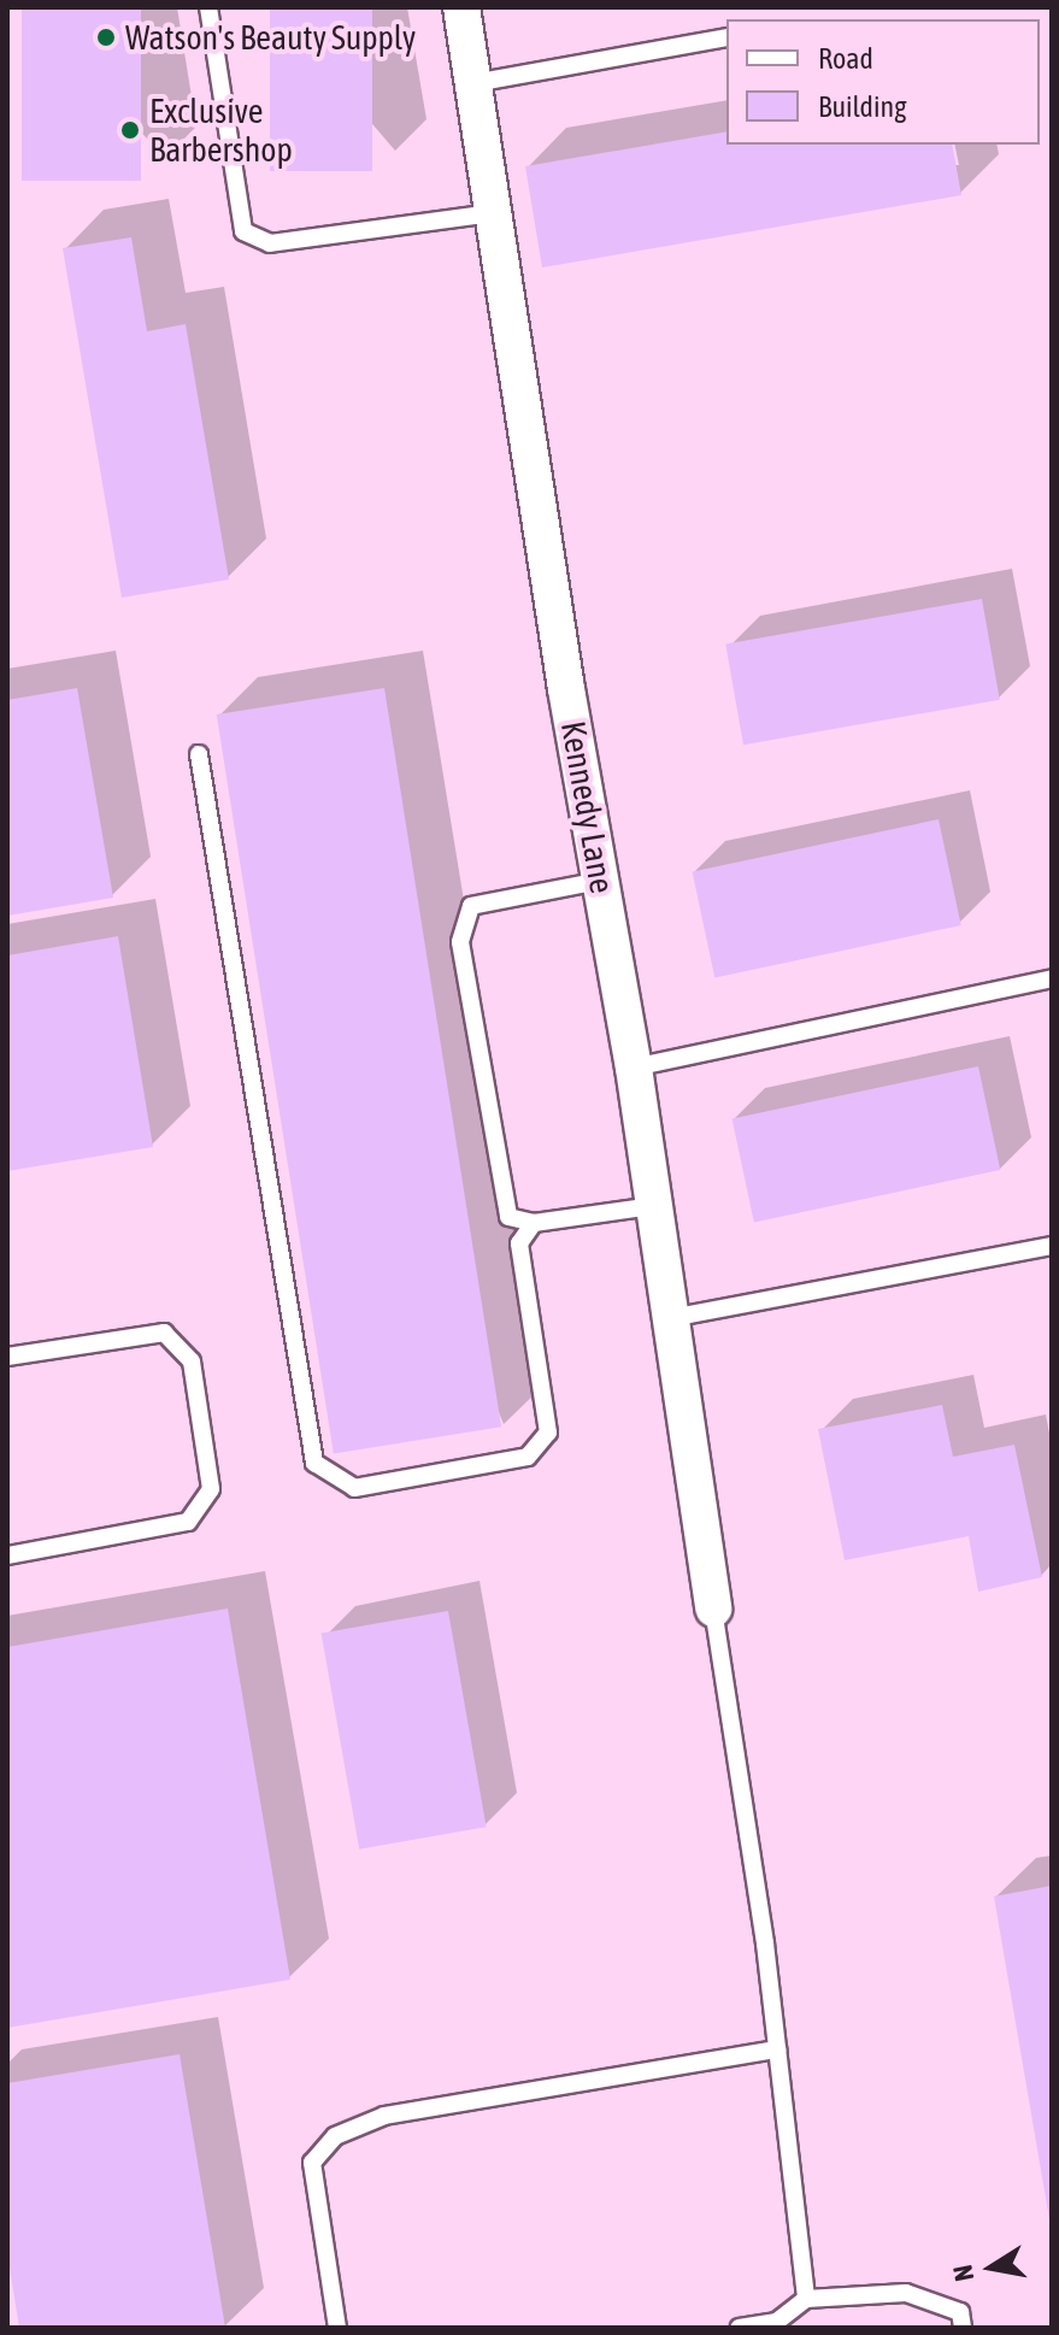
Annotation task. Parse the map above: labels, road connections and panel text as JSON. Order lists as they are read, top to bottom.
{
  "streets": {
    "street": ["Kennedy Lane"]
  },
  "places": ["Watson's Beauty Supply", "Exclusive Barbershop"],
  "legend": ["Road", "Building"],
  "north": "left"
}
